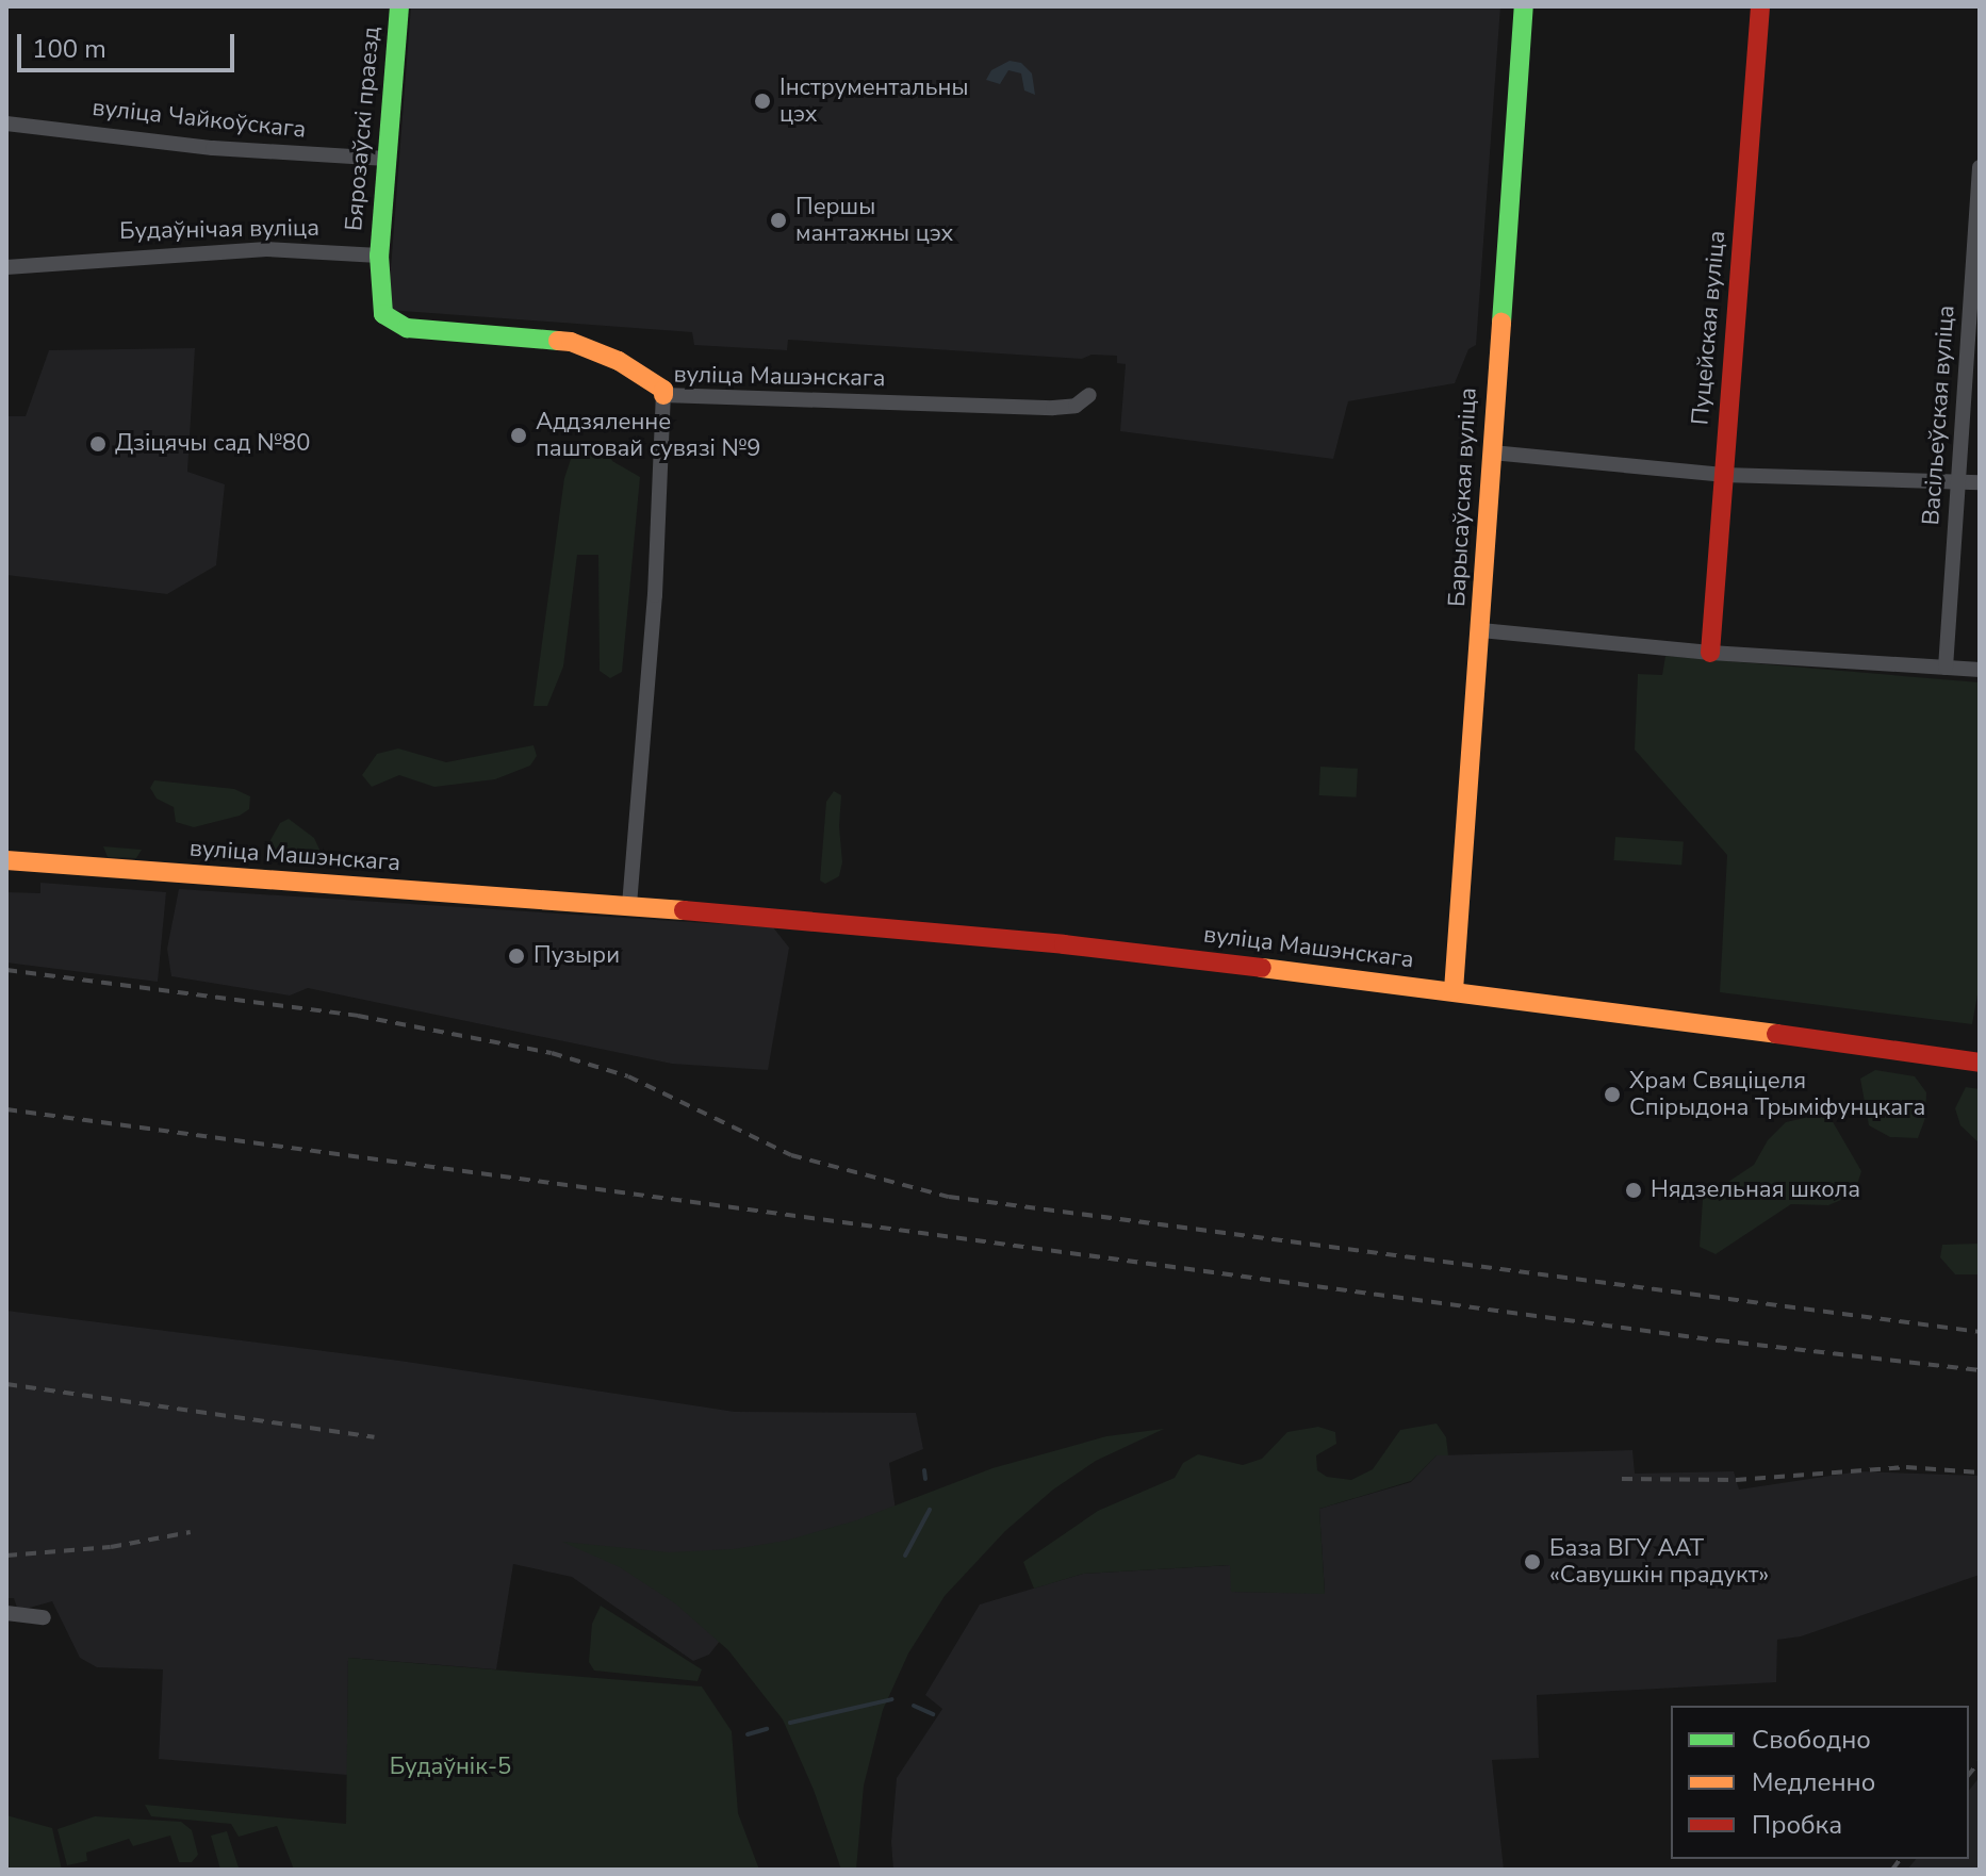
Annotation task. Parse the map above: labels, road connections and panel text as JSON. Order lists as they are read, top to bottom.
{
  "streets": {
    "street": [
      "вуліца Чайкоўскага",
      "Бярозаўскі праезд",
      "Будаўнічая вуліца",
      "Пуцейская вуліца",
      "вуліца Машэнскага",
      "Васільеўская вуліца",
      "Барысаўская вуліца"
    ]
  },
  "crossings": [
    ["вуліца Чайкоўскага", "Бярозаўскі праезд"],
    ["Бярозаўскі праезд", "Будаўнічая вуліца"],
    ["вуліца Машэнскага", "Барысаўская вуліца"]
  ],
  "parks": ["Будаўнік-5"],
  "places": [
    "Інструментальны цэх",
    "Першы мантажны цэх",
    "Аддзяленне паштовай сувязі №9",
    "Дзіцячы сад №80",
    "Пузыри",
    "Храм Свяціцеля Спірыдона Трыміфунцкага",
    "Нядзельная школа",
    "База ВГУ ААТ «Савушкін прадукт»"
  ],
  "legend": ["Свободно", "Медленно", "Пробка"],
  "scale_bar": "100 m"
}
